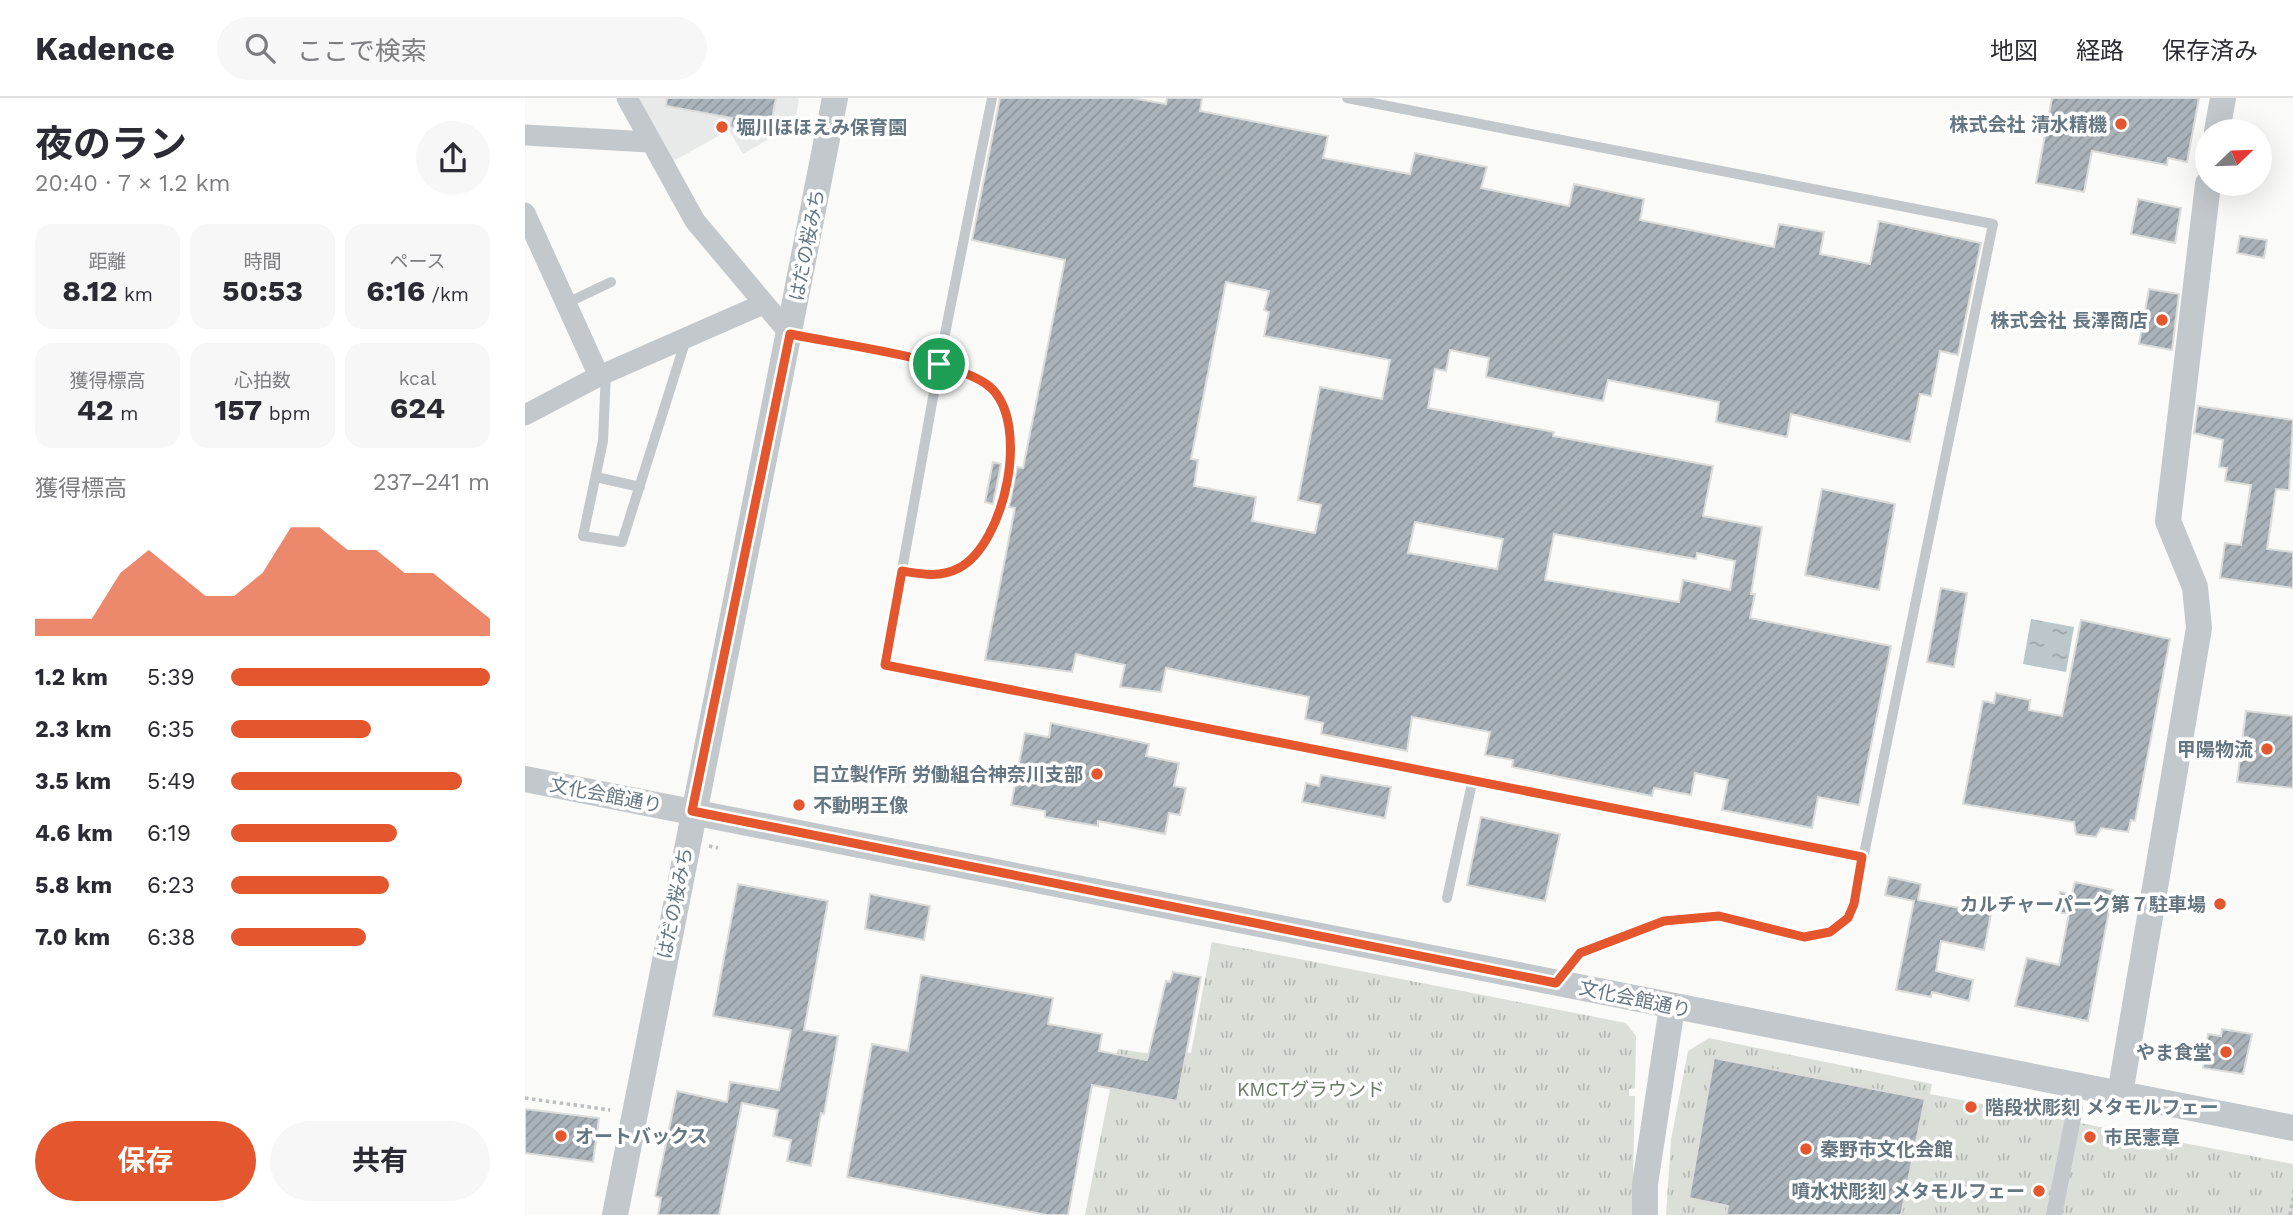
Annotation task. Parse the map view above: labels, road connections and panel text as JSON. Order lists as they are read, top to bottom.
{
  "streets": {
    "street": ["はだの桜みち", "文化会館通り"]
  },
  "crossings": [
    ["はだの桜みち", "文化会館通り"]
  ],
  "parks": ["KMCTグラウンド"],
  "places": [
    "株式会社 清水精機",
    "堀川ほほえみ保育園",
    "株式会社 長澤商店",
    "甲陽物流",
    "日立製作所 労働組合神奈川支部",
    "不動明王像",
    "カルチャーパーク第７駐車場",
    "やま食堂",
    "階段状彫刻 メタモルフェー",
    "オートバックス",
    "市民憲章",
    "秦野市文化会館",
    "噴水状彫刻 メタモルフェー"
  ],
  "north": "top right",
  "page": {
    "header": "Kadence",
    "search": "ここで検索",
    "nav": ["地図", "経路", "保存済み"],
    "heading": ["夜のラン", "20:40 · 7 × 1.2 km"],
    "stats": [
      ["距離", "8.12 km"],
      ["時間", "50:53"],
      ["ペース", "6:16 /km"],
      ["獲得標高", "42 m"],
      ["心拍数", "157 bpm"],
      ["kcal", "624"]
    ],
    "chart": ["獲得標高", "237–241 m"],
    "list": [
      {
        "name": "1.2 km",
        "note": "5:39"
      },
      {
        "name": "2.3 km",
        "note": "6:35"
      },
      {
        "name": "3.5 km",
        "note": "5:49"
      },
      {
        "name": "4.6 km",
        "note": "6:19"
      },
      {
        "name": "5.8 km",
        "note": "6:23"
      },
      {
        "name": "7.0 km",
        "note": "6:38"
      }
    ],
    "buttons": ["保存", "共有"]
  }
}
